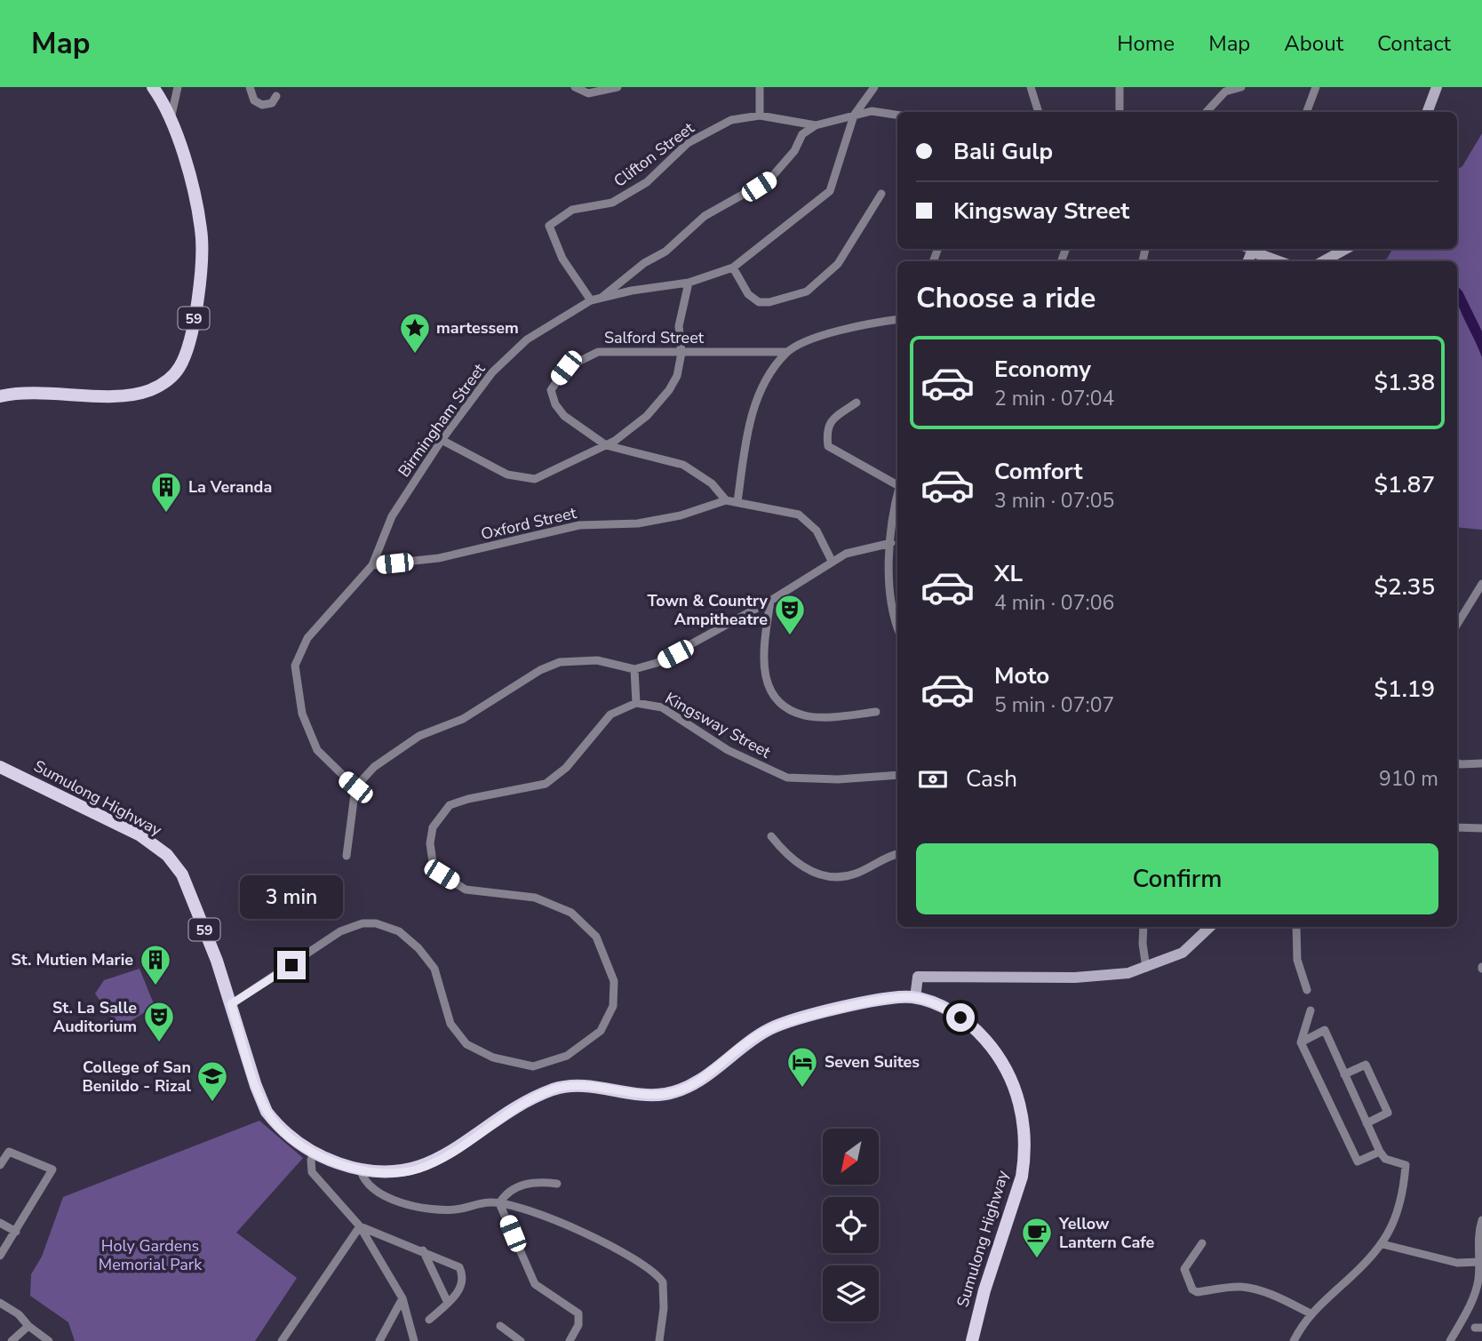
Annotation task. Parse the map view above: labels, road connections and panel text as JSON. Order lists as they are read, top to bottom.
{
  "streets": {
    "main road": ["59", "Sumulong Highway"],
    "street": [
      "Clifton Street",
      "Salford Street",
      "Birmingham Street",
      "Oxford Street",
      "Kingsway Street"
    ]
  },
  "crossings": [
    ["Clifton Street", "Birmingham Street"],
    ["Salford Street", "Oxford Street"],
    ["Birmingham Street", "Oxford Street"]
  ],
  "parks": ["Holy Gardens Memorial Park"],
  "places": {
    "place": ["martessem"],
    "building": ["La Veranda", "St. Mutien Marie"],
    "theatre": ["Town & Country Ampitheatre", "St. La Salle Auditorium"],
    "hotel": ["Seven Suites"],
    "school or university": ["College of San Benildo - Rizal"],
    "cafe": ["Yellow Lantern Cafe"]
  },
  "north": "bottom left",
  "page": {
    "header": "Map",
    "nav": [
      "Home",
      "Map",
      "About",
      "Contact"
    ],
    "banner": ["Bali Gulp", "Kingsway Street"],
    "heading": "Choose a ride",
    "list": [
      {
        "name": "Economy",
        "note": "2 min · 07:04",
        "value": "$1.38"
      },
      {
        "name": "Comfort",
        "note": "3 min · 07:05",
        "value": "$1.87"
      },
      {
        "name": "XL",
        "note": "4 min · 07:06",
        "value": "$2.35"
      },
      {
        "name": "Moto",
        "note": "5 min · 07:07",
        "value": "$1.19"
      }
    ],
    "pay": ["Cash", "910 m"],
    "buttons": "Confirm",
    "bubble": "3 min"
  }
}
